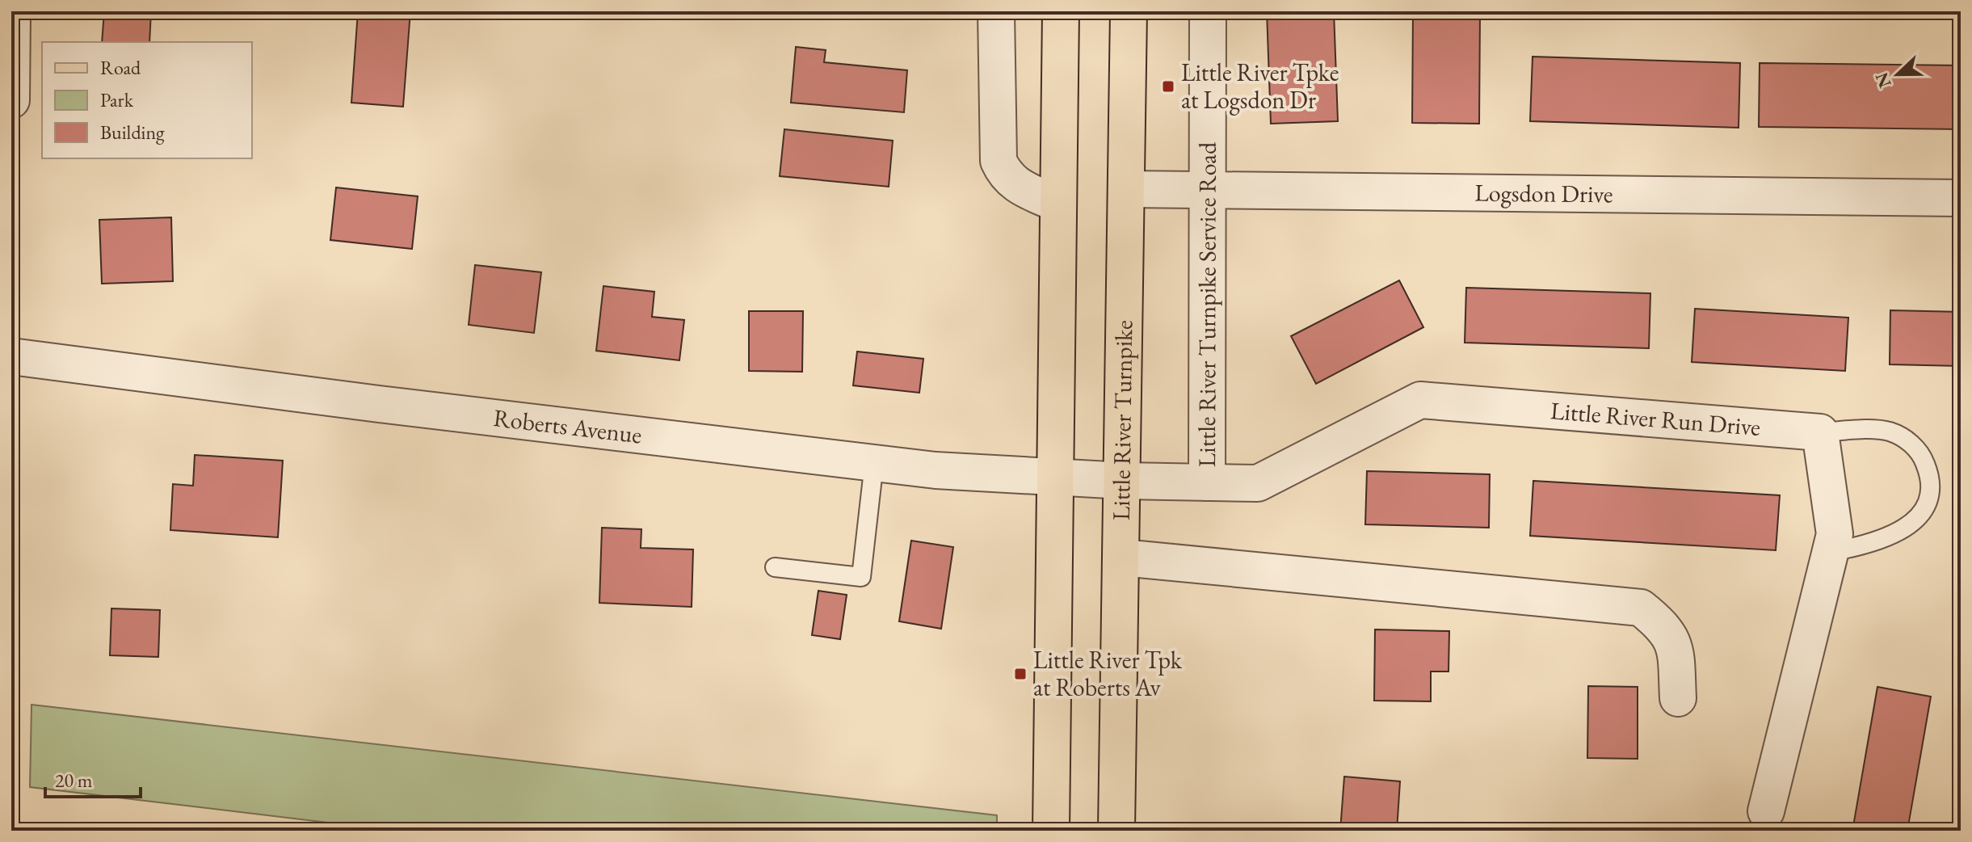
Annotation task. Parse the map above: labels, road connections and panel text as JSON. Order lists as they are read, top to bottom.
{
  "streets": {
    "main road": ["Little River Turnpike"],
    "street": [
      "Logsdon Drive",
      "Little River Turnpike Service Road",
      "Little River Run Drive",
      "Roberts Avenue"
    ]
  },
  "crossings": [
    ["Logsdon Drive", "Little River Turnpike Service Road"],
    ["Logsdon Drive", "Little River Turnpike"],
    ["Little River Turnpike Service Road", "Little River Run Drive"],
    ["Little River Run Drive", "Little River Turnpike"],
    ["Little River Run Drive", "Roberts Avenue"],
    ["Little River Turnpike", "Roberts Avenue"]
  ],
  "places": {
    "transit": ["Little River Tpke at Logsdon Dr", "Little River Tpk at Roberts Av"]
  },
  "legend": ["Road", "Park", "Building"],
  "scale_bar": "20 m",
  "north": "left"
}
